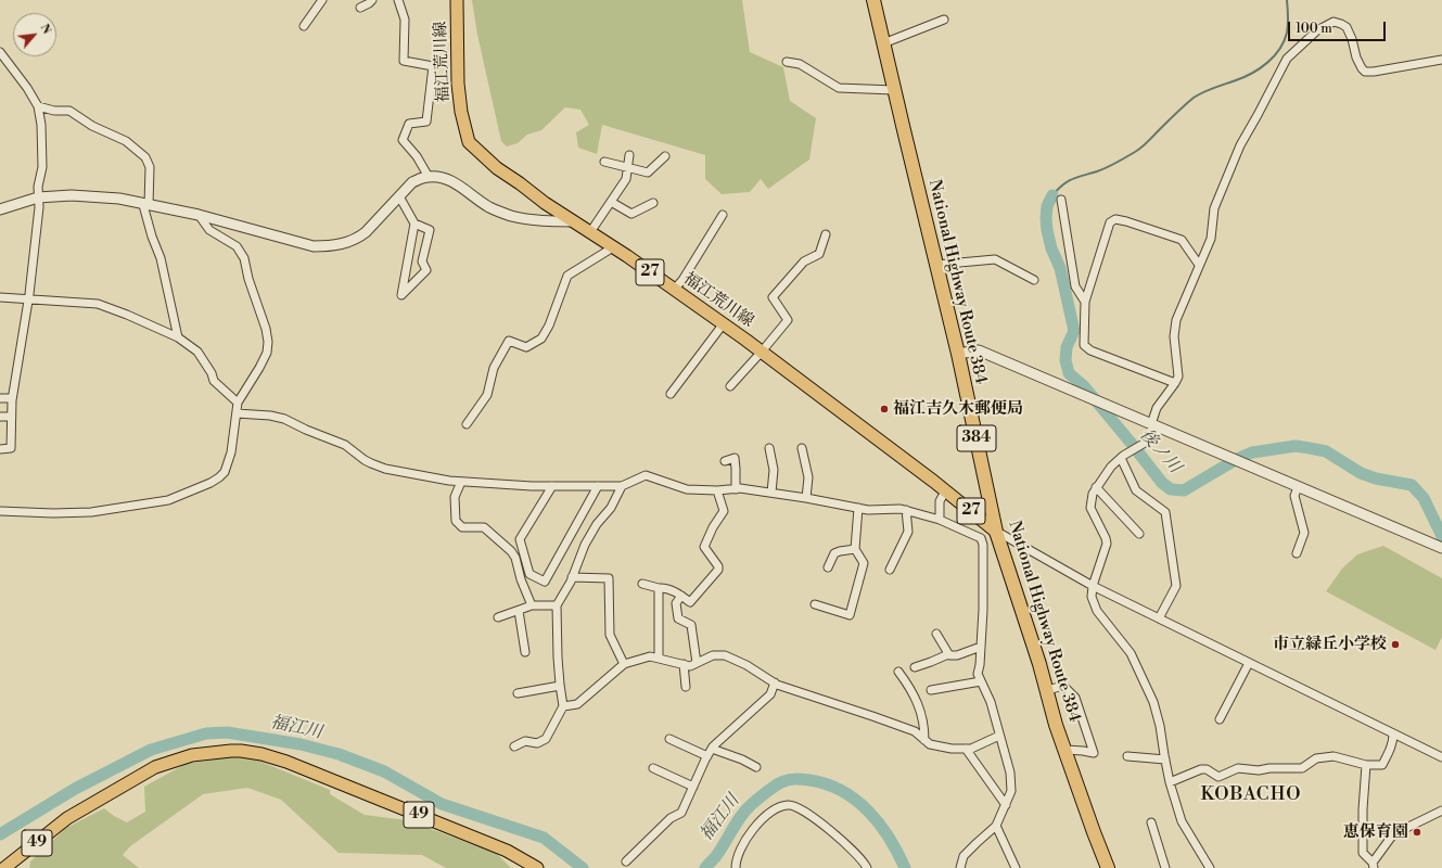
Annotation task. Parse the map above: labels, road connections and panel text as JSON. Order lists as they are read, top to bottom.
{
  "streets": {
    "highway": ["National Highway Route 384", "384"],
    "main road": ["福江荒川線", "27", "49"]
  },
  "crossings": [
    ["福江荒川線", "National Highway Route 384"]
  ],
  "districts": ["KOBACHO"],
  "water": ["後ノ川", "福江川"],
  "places": ["福江吉久木郵便局", "市立緑丘小学校", "恵保育園"],
  "scale_bar": "100 m",
  "north": "top right"
}
